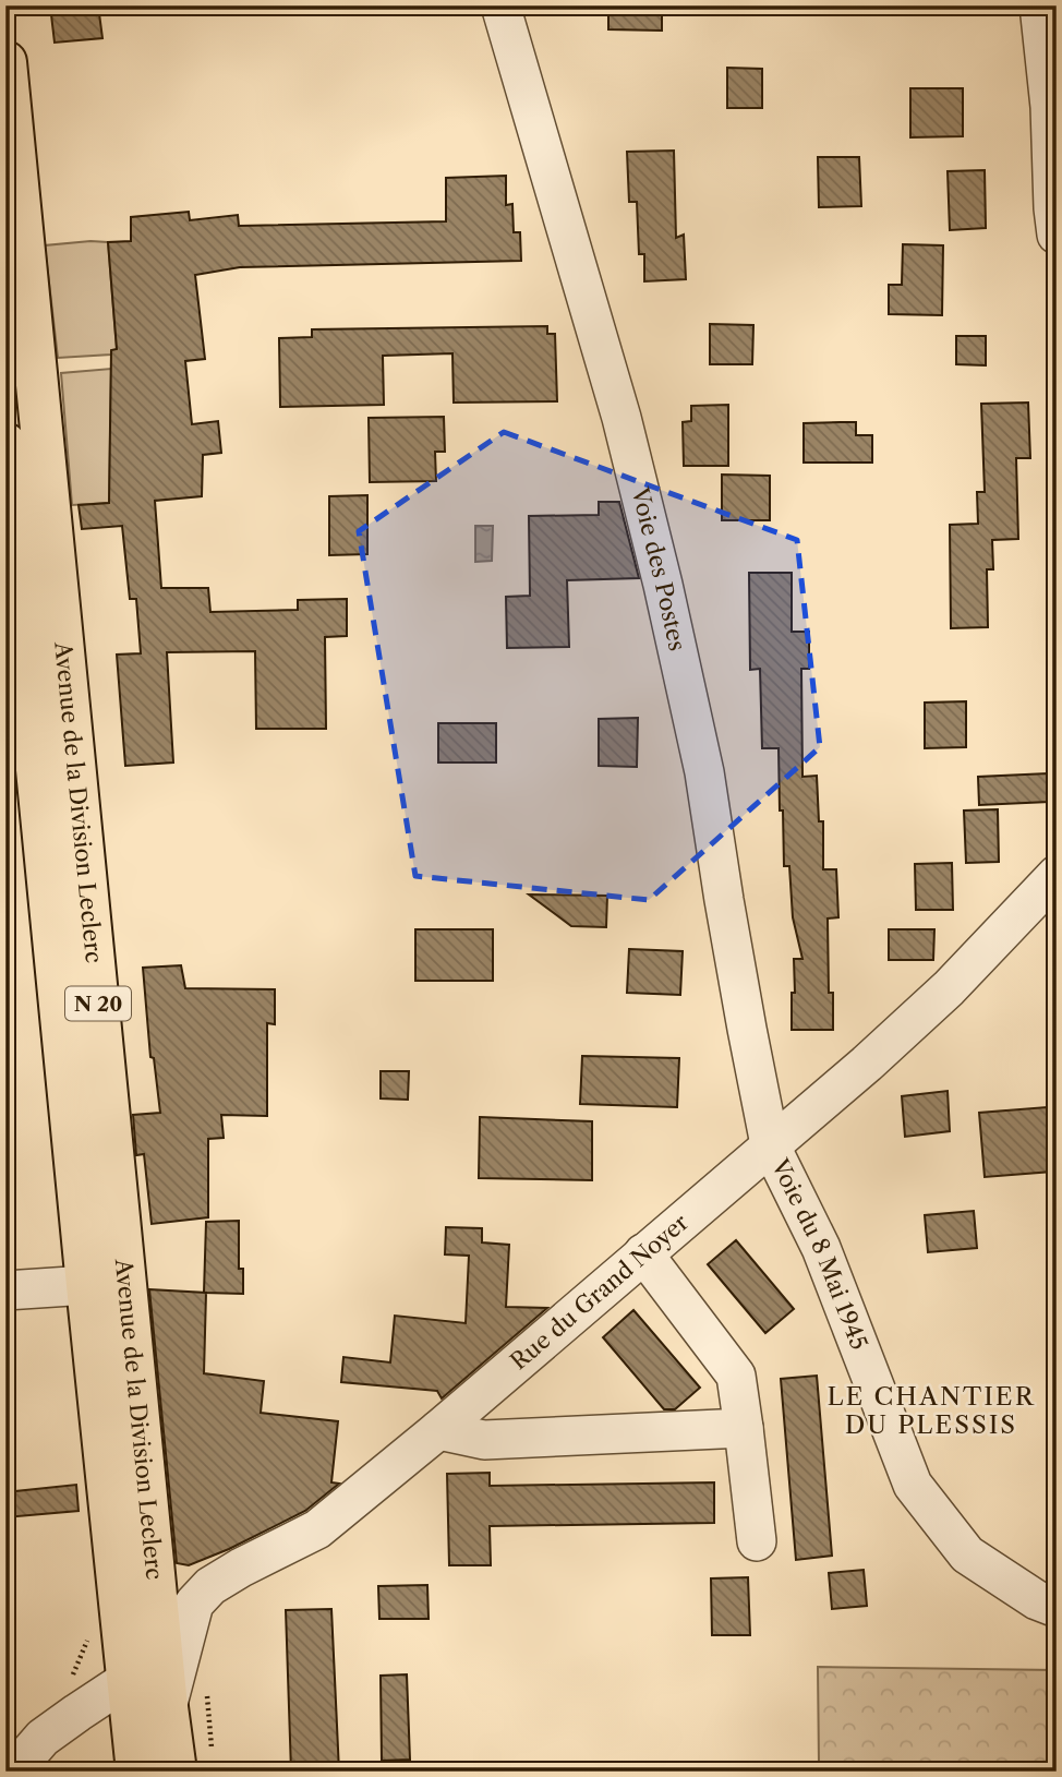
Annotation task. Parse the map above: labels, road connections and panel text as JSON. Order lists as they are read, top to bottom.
{
  "streets": {
    "main road": ["Avenue de la Division Leclerc", "N 20"],
    "street": ["Voie des Postes", "Voie du 8 Mai 1945", "Rue du Grand Noyer"]
  },
  "crossings": [
    ["Voie des Postes", "Voie du 8 Mai 1945"],
    ["Voie des Postes", "Rue du Grand Noyer"],
    ["Avenue de la Division Leclerc", "Rue du Grand Noyer"],
    ["Voie du 8 Mai 1945", "Rue du Grand Noyer"]
  ],
  "districts": ["LE CHANTIER DU PLESSIS"]
}
